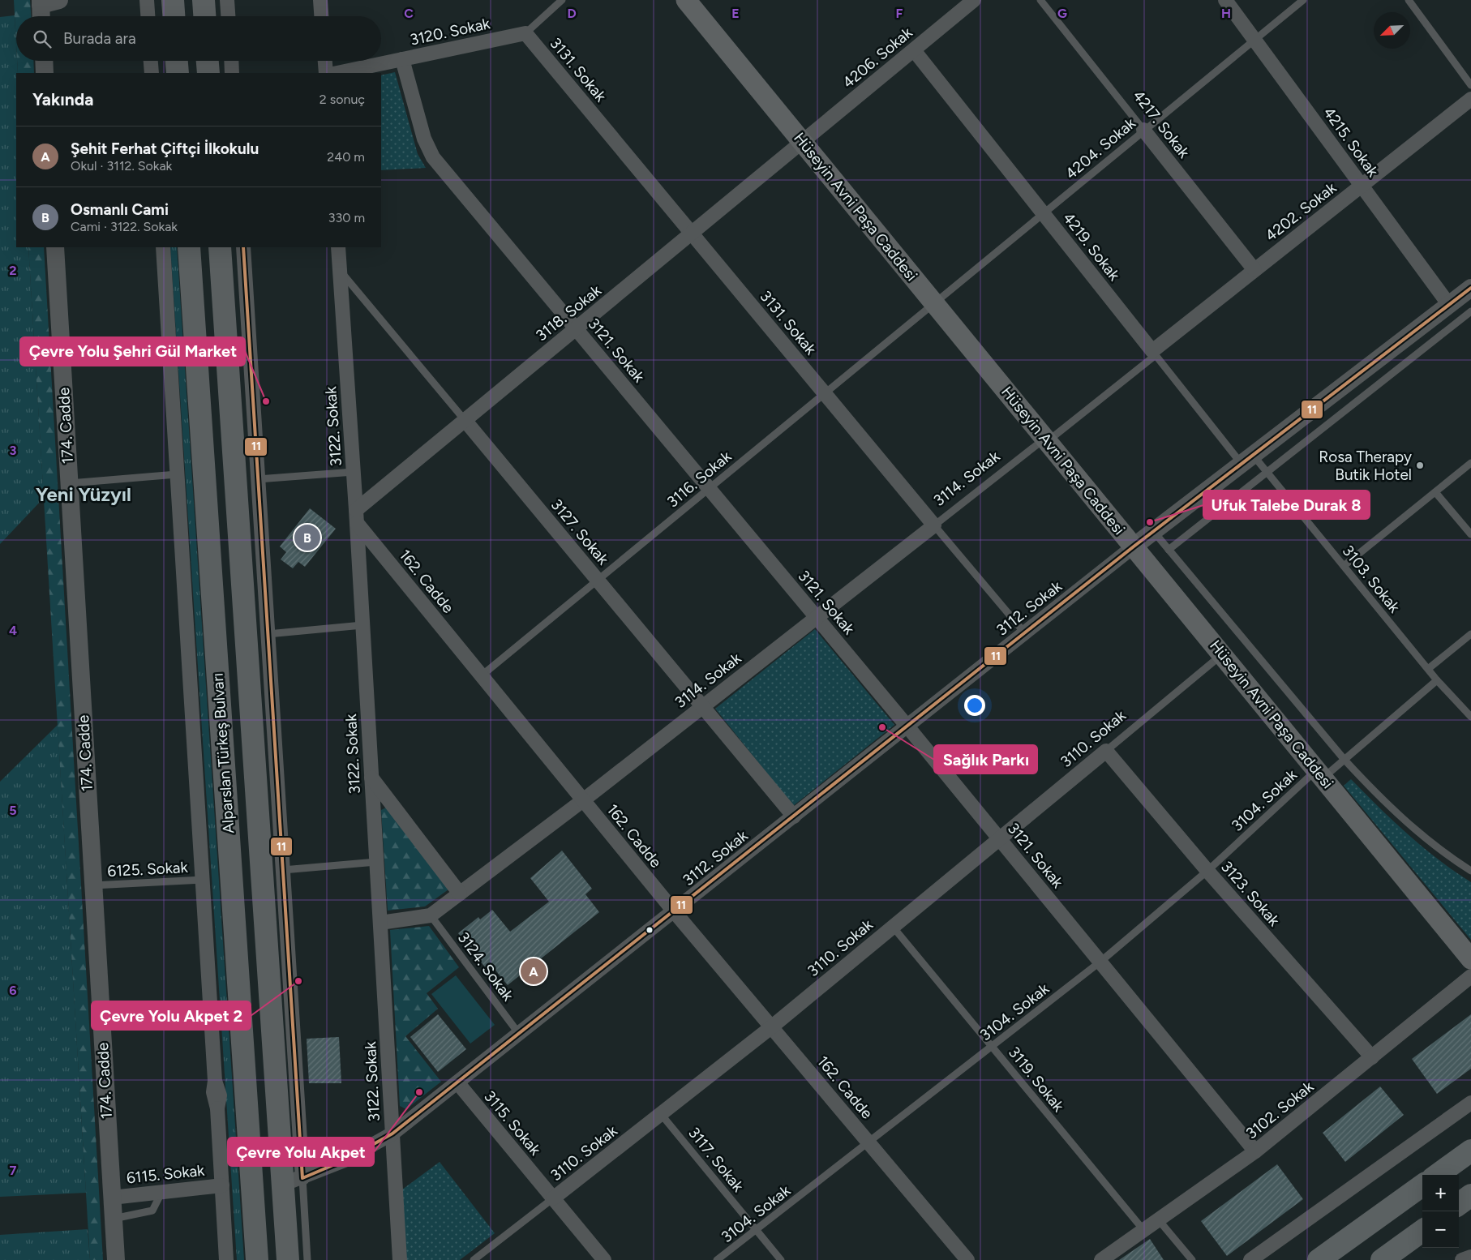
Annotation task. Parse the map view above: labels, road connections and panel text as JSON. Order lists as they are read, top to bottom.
{
  "streets": {
    "highway": ["Alparslan Türkeş Bulvarı"],
    "main road": ["Hüseyin Avni Paşa Caddesi"],
    "street": [
      "3120. Sokak",
      "4206. Sokak",
      "3131. Sokak",
      "4217. Sokak",
      "4215. Sokak",
      "4202. Sokak",
      "4219. Sokak",
      "3118. Sokak",
      "3121. Sokak",
      "174. Cadde",
      "3122. Sokak",
      "3114. Sokak",
      "3127. Sokak",
      "162. Cadde",
      "3112. Sokak",
      "3110. Sokak",
      "3123. Sokak",
      "3102. Sokak",
      "3115. Sokak",
      "6115. Sokak"
    ],
    "lane": [
      "4204. Sokak",
      "3116. Sokak",
      "3103. Sokak",
      "3104. Sokak",
      "6125. Sokak",
      "3124. Sokak",
      "3119. Sokak",
      "3117. Sokak"
    ]
  },
  "crossings": [
    ["3120. Sokak", "3131. Sokak"],
    ["3120. Sokak", "3121. Sokak"],
    ["4206. Sokak", "Hüseyin Avni Paşa Caddesi"],
    ["4206. Sokak", "4219. Sokak"],
    ["4206. Sokak", "3118. Sokak"],
    ["3131. Sokak", "3118. Sokak"],
    ["3131. Sokak", "3114. Sokak"],
    ["3131. Sokak", "3116. Sokak"],
    ["3131. Sokak", "3112. Sokak"],
    ["4217. Sokak", "4204. Sokak"],
    ["4217. Sokak", "4202. Sokak"],
    ["4215. Sokak", "4204. Sokak"],
    ["4215. Sokak", "4202. Sokak"],
    ["4204. Sokak", "Hüseyin Avni Paşa Caddesi"],
    ["4204. Sokak", "4219. Sokak"],
    ["4204. Sokak", "3116. Sokak"],
    ["Hüseyin Avni Paşa Caddesi", "4202. Sokak"],
    ["Hüseyin Avni Paşa Caddesi", "3118. Sokak"],
    ["Hüseyin Avni Paşa Caddesi", "3114. Sokak"],
    ["Hüseyin Avni Paşa Caddesi", "3116. Sokak"],
    ["Hüseyin Avni Paşa Caddesi", "3112. Sokak"],
    ["Hüseyin Avni Paşa Caddesi", "3110. Sokak"],
    ["Hüseyin Avni Paşa Caddesi", "3104. Sokak"],
    ["4202. Sokak", "4219. Sokak"],
    ["4202. Sokak", "3114. Sokak"],
    ["4219. Sokak", "3103. Sokak"],
    ["3118. Sokak", "3121. Sokak"],
    ["3118. Sokak", "3122. Sokak"],
    ["3118. Sokak", "3127. Sokak"],
    ["3118. Sokak", "162. Cadde"],
    ["3121. Sokak", "3114. Sokak"],
    ["3121. Sokak", "3116. Sokak"],
    ["3121. Sokak", "3112. Sokak"],
    ["3121. Sokak", "3110. Sokak"],
    ["3121. Sokak", "3104. Sokak"],
    ["3121. Sokak", "3102. Sokak"],
    ["174. Cadde", "6125. Sokak"],
    ["174. Cadde", "6115. Sokak"],
    ["3122. Sokak", "3114. Sokak"],
    ["3122. Sokak", "3127. Sokak"],
    ["3122. Sokak", "162. Cadde"],
    ["3122. Sokak", "3112. Sokak"],
    ["3114. Sokak", "3127. Sokak"],
    ["3114. Sokak", "162. Cadde"],
    ["3114. Sokak", "3124. Sokak"],
    ["3116. Sokak", "3127. Sokak"],
    ["3116. Sokak", "162. Cadde"],
    ["3127. Sokak", "3112. Sokak"],
    ["3103. Sokak", "3104. Sokak"],
    ["162. Cadde", "3112. Sokak"],
    ["162. Cadde", "3110. Sokak"],
    ["162. Cadde", "3104. Sokak"],
    ["3112. Sokak", "Alparslan Türkeş Bulvarı"],
    ["3112. Sokak", "3124. Sokak"],
    ["3112. Sokak", "3115. Sokak"],
    ["3110. Sokak", "3123. Sokak"],
    ["3110. Sokak", "3119. Sokak"],
    ["3110. Sokak", "3115. Sokak"],
    ["3110. Sokak", "3117. Sokak"],
    ["3104. Sokak", "3123. Sokak"],
    ["3104. Sokak", "3119. Sokak"],
    ["3104. Sokak", "3117. Sokak"],
    ["3123. Sokak", "3102. Sokak"],
    ["3119. Sokak", "3102. Sokak"]
  ],
  "districts": ["Yeni Yüzyıl"],
  "places": [
    "Çevre Yolu Şehri Gül Market",
    "Rosa Therapy Butik Hotel",
    "Ufuk Talebe Durak 8",
    "Sağlık Parkı",
    "Çevre Yolu Akpet 2",
    "Çevre Yolu Akpet"
  ],
  "lines": ["transit line 11"],
  "north": "bottom left",
  "page": {
    "search": "Burada ara",
    "heading": ["Yakında", "2 sonuç"],
    "list": [
      {
        "mark": "A",
        "name": "Şehit Ferhat Çiftçi İlkokulu",
        "note": "Okul · 3112. Sokak",
        "value": "240 m"
      },
      {
        "mark": "B",
        "name": "Osmanlı Cami",
        "note": "Cami · 3122. Sokak",
        "value": "330 m"
      }
    ],
    "pins": ["B", "A"],
    "map_buttons": ["+", "−"]
  },
  "grid": {
    "columns": [
      "C",
      "D",
      "E",
      "F",
      "G",
      "H"
    ],
    "rows": [
      "2",
      "3",
      "4",
      "5",
      "6",
      "7"
    ]
  }
}
